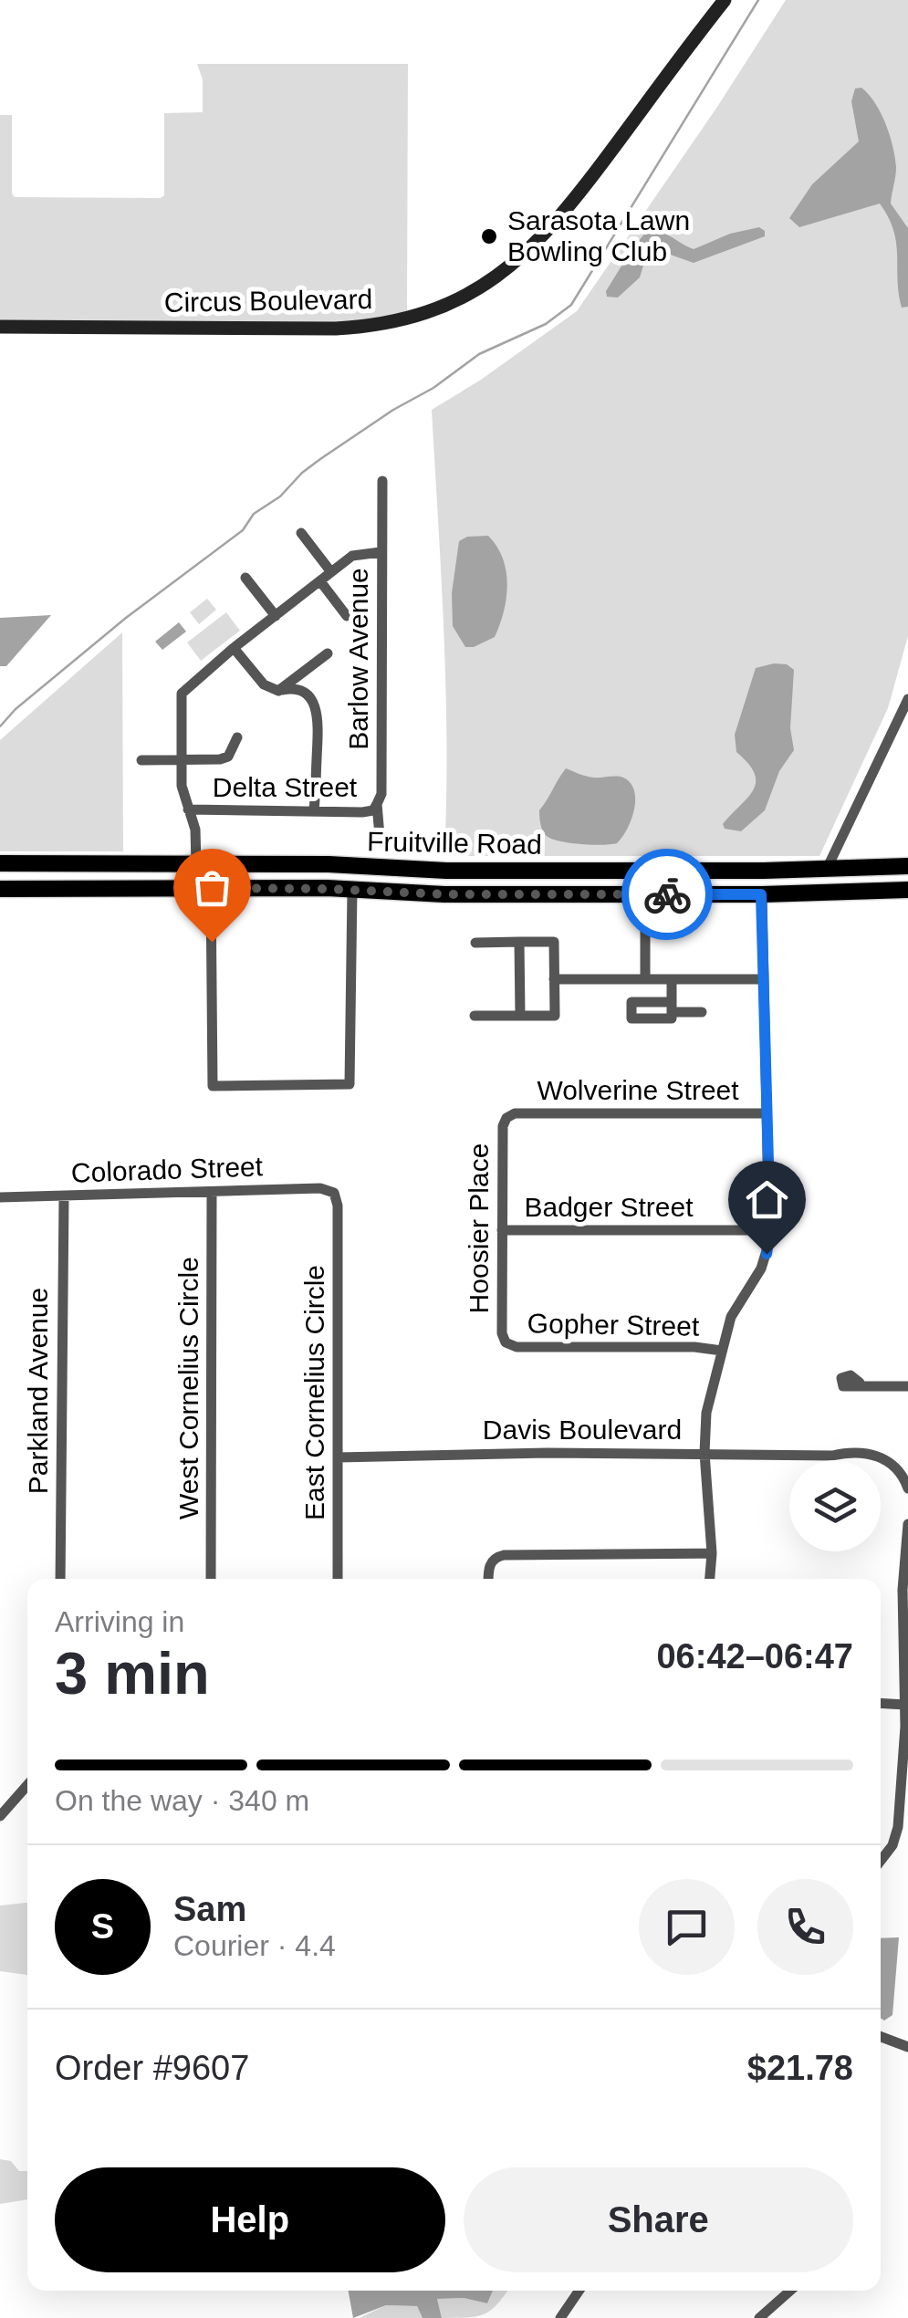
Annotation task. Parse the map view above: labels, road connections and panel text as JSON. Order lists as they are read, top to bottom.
{
  "streets": {
    "main road": ["Fruitville Road"],
    "street": [
      "Circus Boulevard",
      "Barlow Avenue",
      "Delta Street",
      "Wolverine Street",
      "Colorado Street",
      "Badger Street",
      "Hoosier Place",
      "Gopher Street",
      "West Cornelius Circle",
      "Parkland Avenue",
      "East Cornelius Circle",
      "Davis Boulevard"
    ]
  },
  "crossings": [
    ["Barlow Avenue", "Delta Street"],
    ["Wolverine Street", "Hoosier Place"],
    ["Colorado Street", "West Cornelius Circle"],
    ["Colorado Street", "Parkland Avenue"],
    ["Colorado Street", "East Cornelius Circle"],
    ["Badger Street", "Hoosier Place"],
    ["Hoosier Place", "Gopher Street"],
    ["East Cornelius Circle", "Davis Boulevard"]
  ],
  "places": ["Sarasota Lawn Bowling Club"],
  "page": {
    "heading": ["3 min", "Arriving in", "06:42–06:47"],
    "panel": [
      "Sam",
      "Courier · 4.4",
      "Order #9607",
      "$21.78"
    ],
    "bar": "On the way · 340 m",
    "round": "S",
    "buttons": ["Help", "Share"]
  }
}
